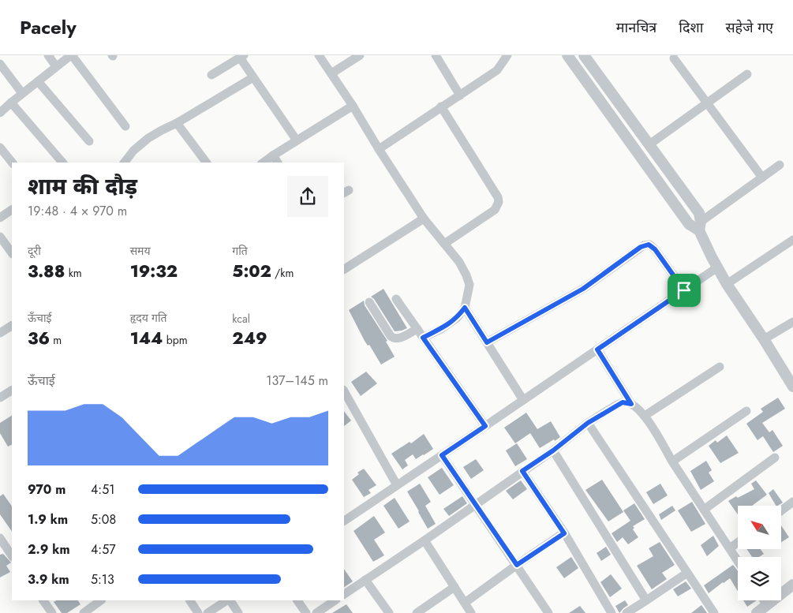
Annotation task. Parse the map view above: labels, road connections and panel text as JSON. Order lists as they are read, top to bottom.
{
  "north": "top left",
  "page": {
    "header": "Pacely",
    "nav": ["मानचित्र", "दिशा", "सहेजे गए"],
    "heading": ["शाम की दौड़", "19:48 · 4 × 970 m"],
    "stats": [
      ["दूरी", "3.88 km"],
      ["समय", "19:32"],
      ["गति", "5:02 /km"],
      ["ऊँचाई", "36 m"],
      ["हृदय गति", "144 bpm"],
      ["kcal", "249"]
    ],
    "chart": ["ऊँचाई", "137–145 m"],
    "list": [
      {
        "name": "970 m",
        "note": "4:51"
      },
      {
        "name": "1.9 km",
        "note": "5:08"
      },
      {
        "name": "2.9 km",
        "note": "4:57"
      },
      {
        "name": "3.9 km",
        "note": "5:13"
      }
    ]
  }
}
